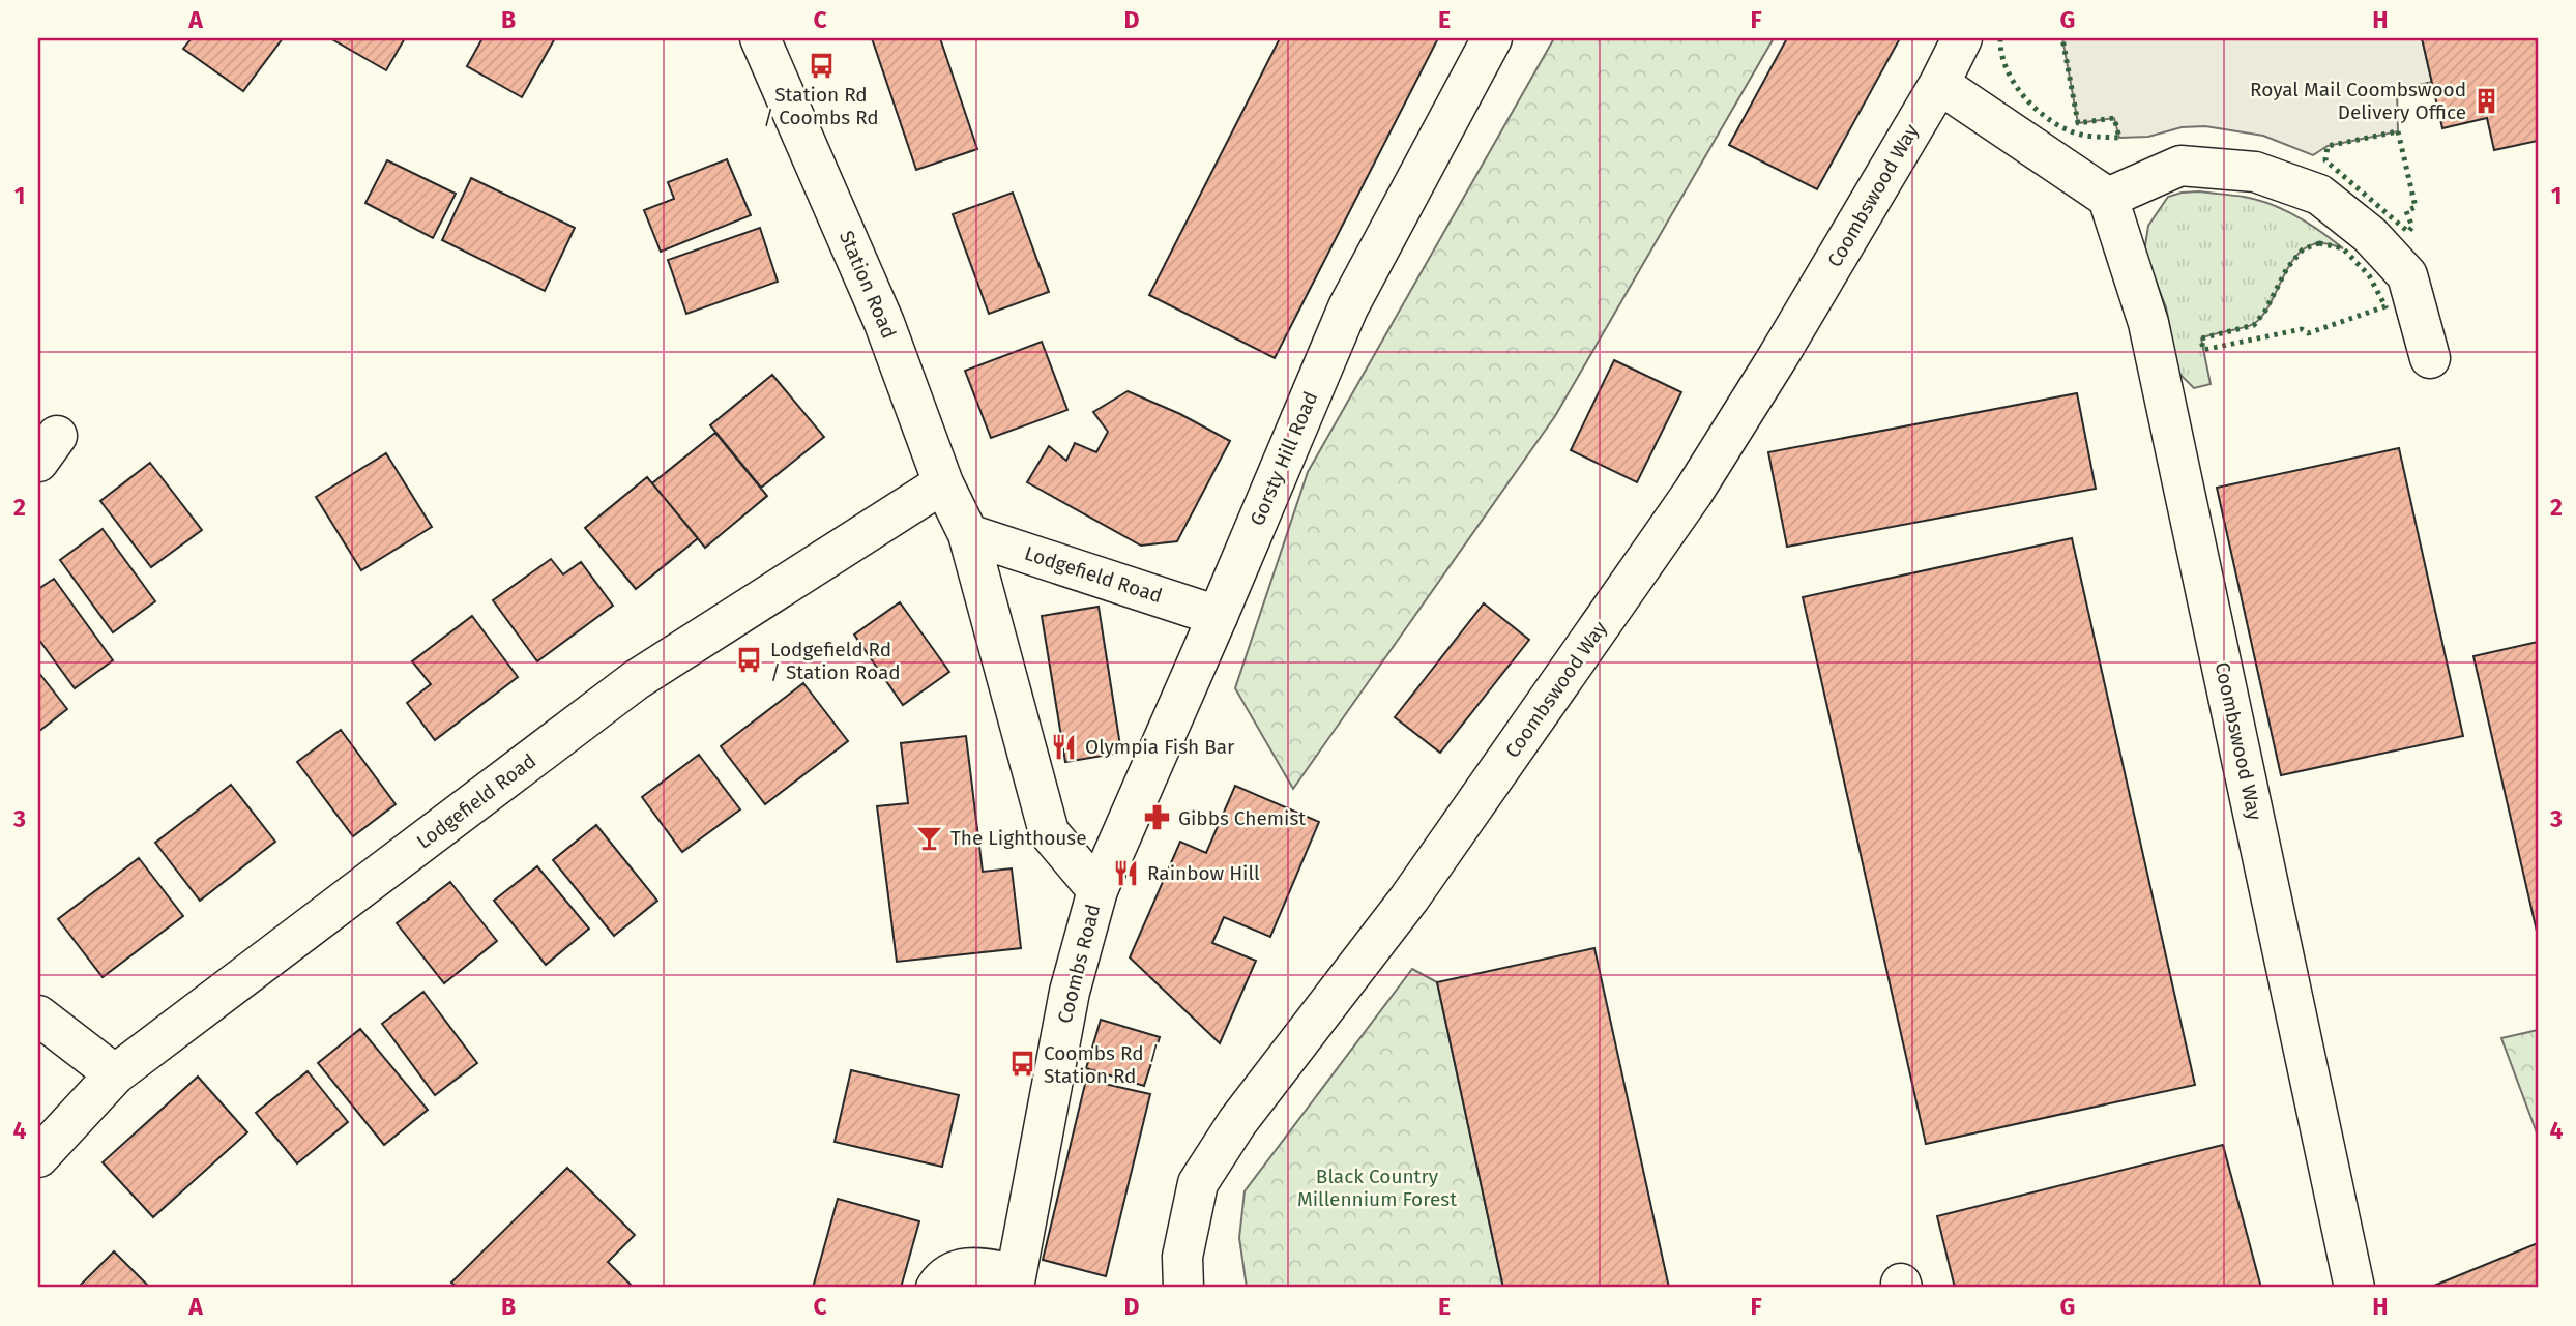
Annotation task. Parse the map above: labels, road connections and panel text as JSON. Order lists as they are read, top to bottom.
{
  "streets": {
    "street": [
      "Coombswood Way",
      "Station Road",
      "Gorsty Hill Road",
      "Lodgefield Road",
      "Coombs Road"
    ]
  },
  "crossings": [
    ["Station Road", "Lodgefield Road"],
    ["Station Road", "Coombs Road"],
    ["Gorsty Hill Road", "Lodgefield Road"],
    ["Gorsty Hill Road", "Coombs Road"],
    ["Lodgefield Road", "Coombs Road"]
  ],
  "parks": ["Black Country Millennium Forest"],
  "places": {
    "bus stop": ["Station Rd / Coombs Rd", "Lodgefield Rd / Station Road", "Coombs Rd / Station Rd"],
    "building": ["Royal Mail Coombswood Delivery Office"],
    "restaurant": ["Olympia Fish Bar", "Rainbow Hill"],
    "pharmacy": ["Gibbs Chemist"],
    "bar": ["The Lighthouse"]
  },
  "grid": {
    "columns": [
      "A",
      "B",
      "C",
      "D",
      "E",
      "F",
      "G",
      "H"
    ],
    "rows": [
      "1",
      "2",
      "3",
      "4"
    ]
  }
}
